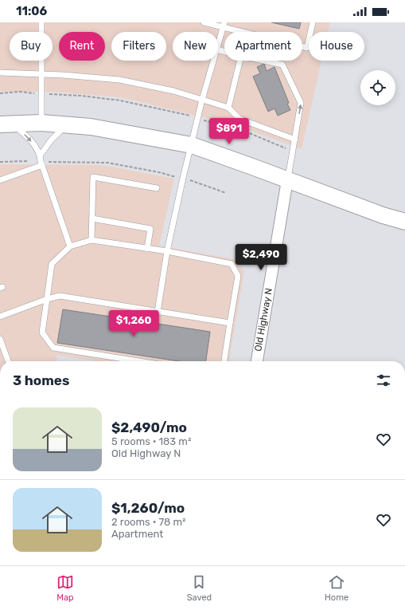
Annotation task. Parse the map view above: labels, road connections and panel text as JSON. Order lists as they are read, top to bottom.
{
  "streets": {
    "street": ["Old Highway N"]
  },
  "page": {
    "status": "11:06",
    "chip": [
      "Buy",
      "Rent",
      "Filters",
      "New",
      "Apartment",
      "House"
    ],
    "price": ["$891", "$2,490", "$1,260"],
    "heading": "3 homes",
    "list": [
      {
        "name": "$2,490/mo",
        "note": "5 rooms · 183 m² · Old Highway N"
      },
      {
        "name": "$1,260/mo",
        "note": "2 rooms · 78 m² · Apartment"
      }
    ],
    "tabs": ["Map", "Saved", "Home"]
  }
}
